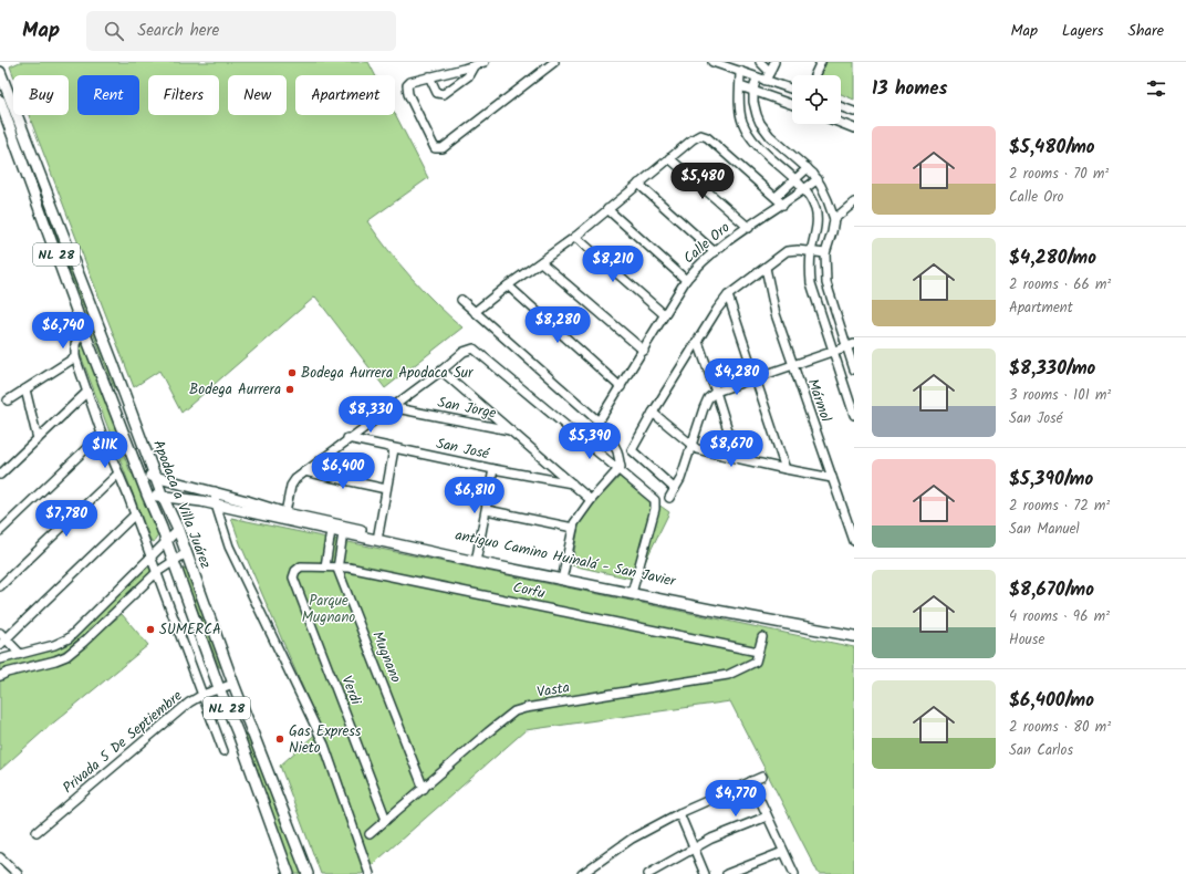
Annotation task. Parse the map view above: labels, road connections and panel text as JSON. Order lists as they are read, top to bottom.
{
  "streets": {
    "main road": ["NL 28", "Apodaca a Villa Juárez", "antiguo Camino Huinalá - San Javier"],
    "street": [
      "Calle Oro",
      "Mármol",
      "San Jorge",
      "San José",
      "Corfu",
      "Mugnano",
      "Verdi",
      "Vasta",
      "Privada 5 De Septiembre"
    ]
  },
  "crossings": [
    ["Apodaca a Villa Juárez", "Privada 5 De Septiembre"],
    ["Corfu", "Mugnano"],
    ["Corfu", "Verdi"],
    ["Corfu", "Vasta"],
    ["Mugnano", "Vasta"],
    ["Verdi", "Vasta"]
  ],
  "parks": ["Parque Mugnano"],
  "places": [
    "Bodega Aurrera Apodaca Sur",
    "Bodega Aurrera",
    "SUMERCA",
    "Gas Express Nieto"
  ],
  "page": {
    "header": "Map",
    "search": "Search here",
    "nav": ["Map", "Layers", "Share"],
    "heading": "13 homes",
    "chip": [
      "Buy",
      "Rent",
      "Filters",
      "New",
      "Apartment"
    ],
    "list": [
      {
        "name": "$5,480/mo",
        "note": "2 rooms · 70 m² · Calle Oro"
      },
      {
        "name": "$4,280/mo",
        "note": "2 rooms · 66 m² · Apartment"
      },
      {
        "name": "$8,330/mo",
        "note": "3 rooms · 101 m² · San José"
      },
      {
        "name": "$5,390/mo",
        "note": "2 rooms · 72 m² · San Manuel"
      },
      {
        "name": "$8,670/mo",
        "note": "4 rooms · 96 m² · House"
      },
      {
        "name": "$6,400/mo",
        "note": "2 rooms · 80 m² · San Carlos"
      }
    ],
    "price": [
      "$5,480",
      "$8,210",
      "$8,280",
      "$6,740",
      "$4,280",
      "$8,330",
      "$5,390",
      "$8,670",
      "$11K",
      "$6,400",
      "$6,810",
      "$7,780",
      "$4,770"
    ]
  }
}
